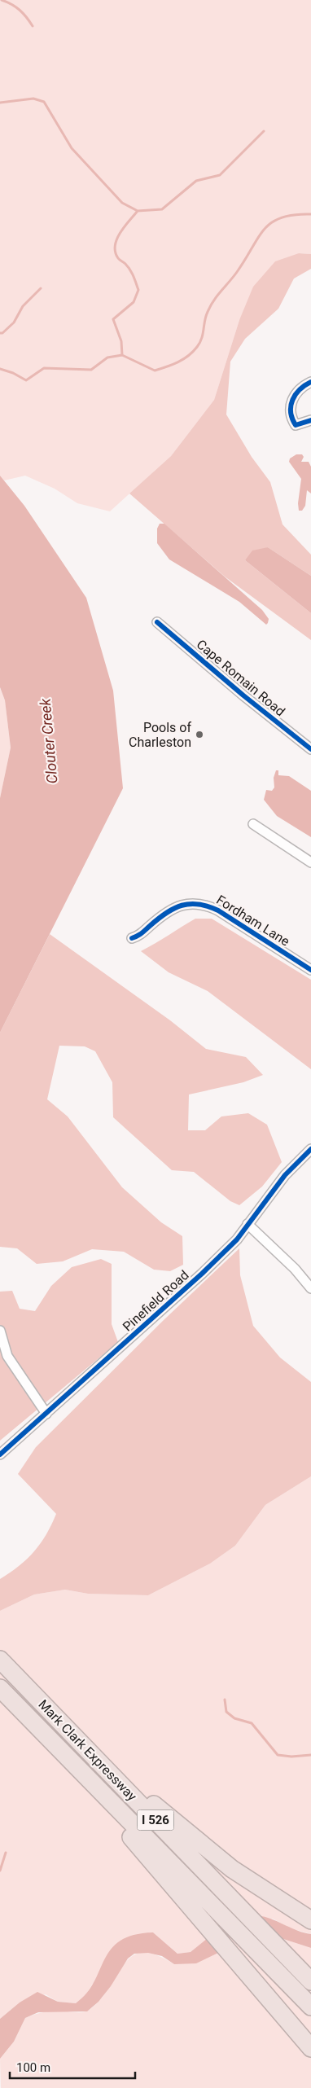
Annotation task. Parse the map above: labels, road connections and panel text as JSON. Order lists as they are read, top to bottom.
{
  "streets": {
    "highway": ["Mark Clark Expressway", "I 526"],
    "street": ["Cape Romain Road", "Fordham Lane", "Pinefield Road"]
  },
  "water": ["Clouter Creek"],
  "places": ["Pools of Charleston"],
  "scale_bar": "100 m"
}
